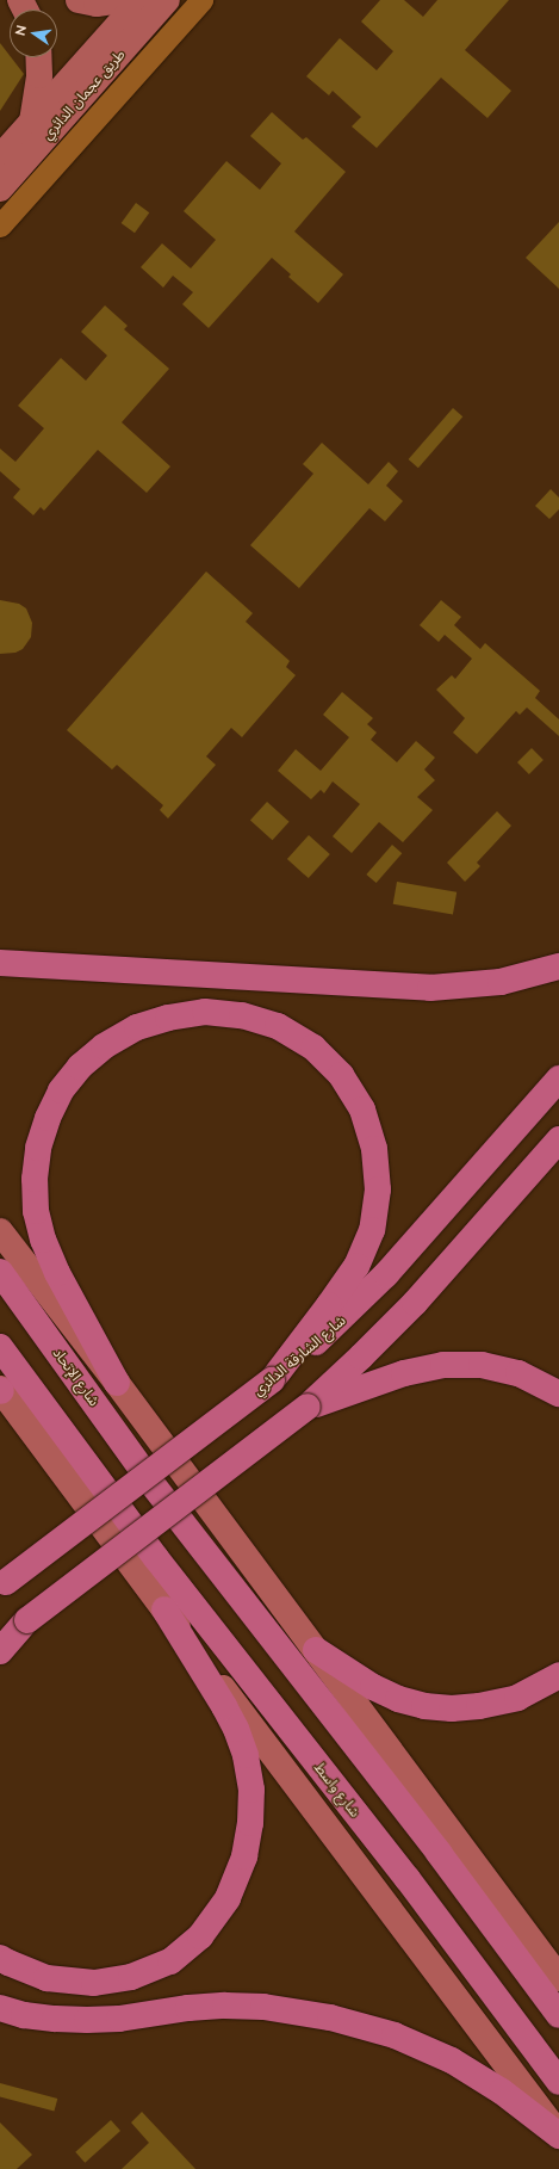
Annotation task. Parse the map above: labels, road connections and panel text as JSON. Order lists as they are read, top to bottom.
{
  "streets": {
    "highway": ["شارع الشارقة الدائري", "شارع الإتحاد", "شارع واسط"],
    "main road": ["طريق عجمان الدائري"]
  },
  "north": "left"
}
